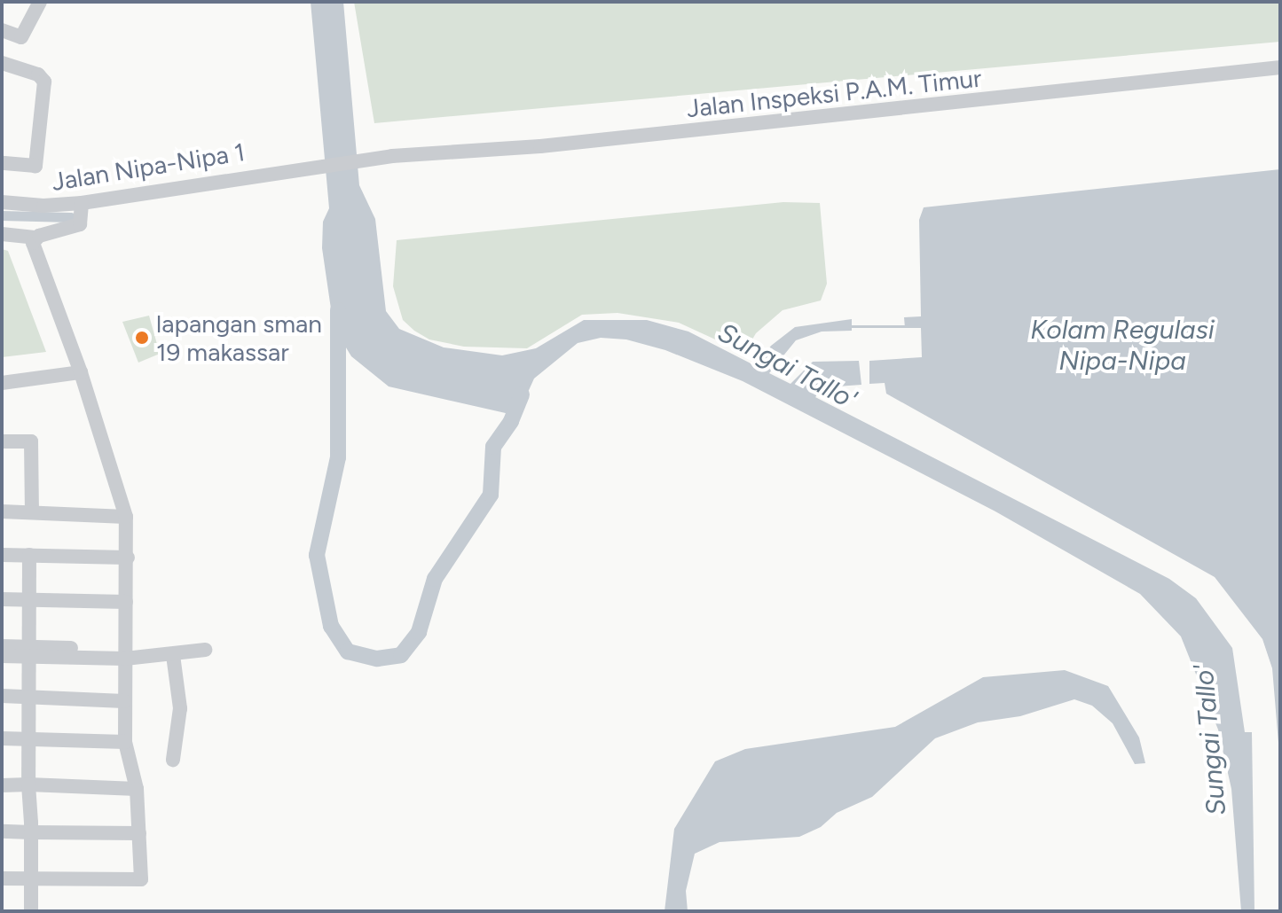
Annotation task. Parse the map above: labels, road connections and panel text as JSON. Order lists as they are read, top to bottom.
{
  "streets": {
    "street": ["Jalan Inspeksi P.A.M. Timur", "Jalan Nipa-Nipa 1"]
  },
  "crossings": [
    ["Jalan Inspeksi P.A.M. Timur", "Jalan Nipa-Nipa 1"]
  ],
  "water": ["Kolam Regulasi Nipa-Nipa", "Sungai Tallo'"],
  "places": ["lapangan sman 19 makassar"]
}
